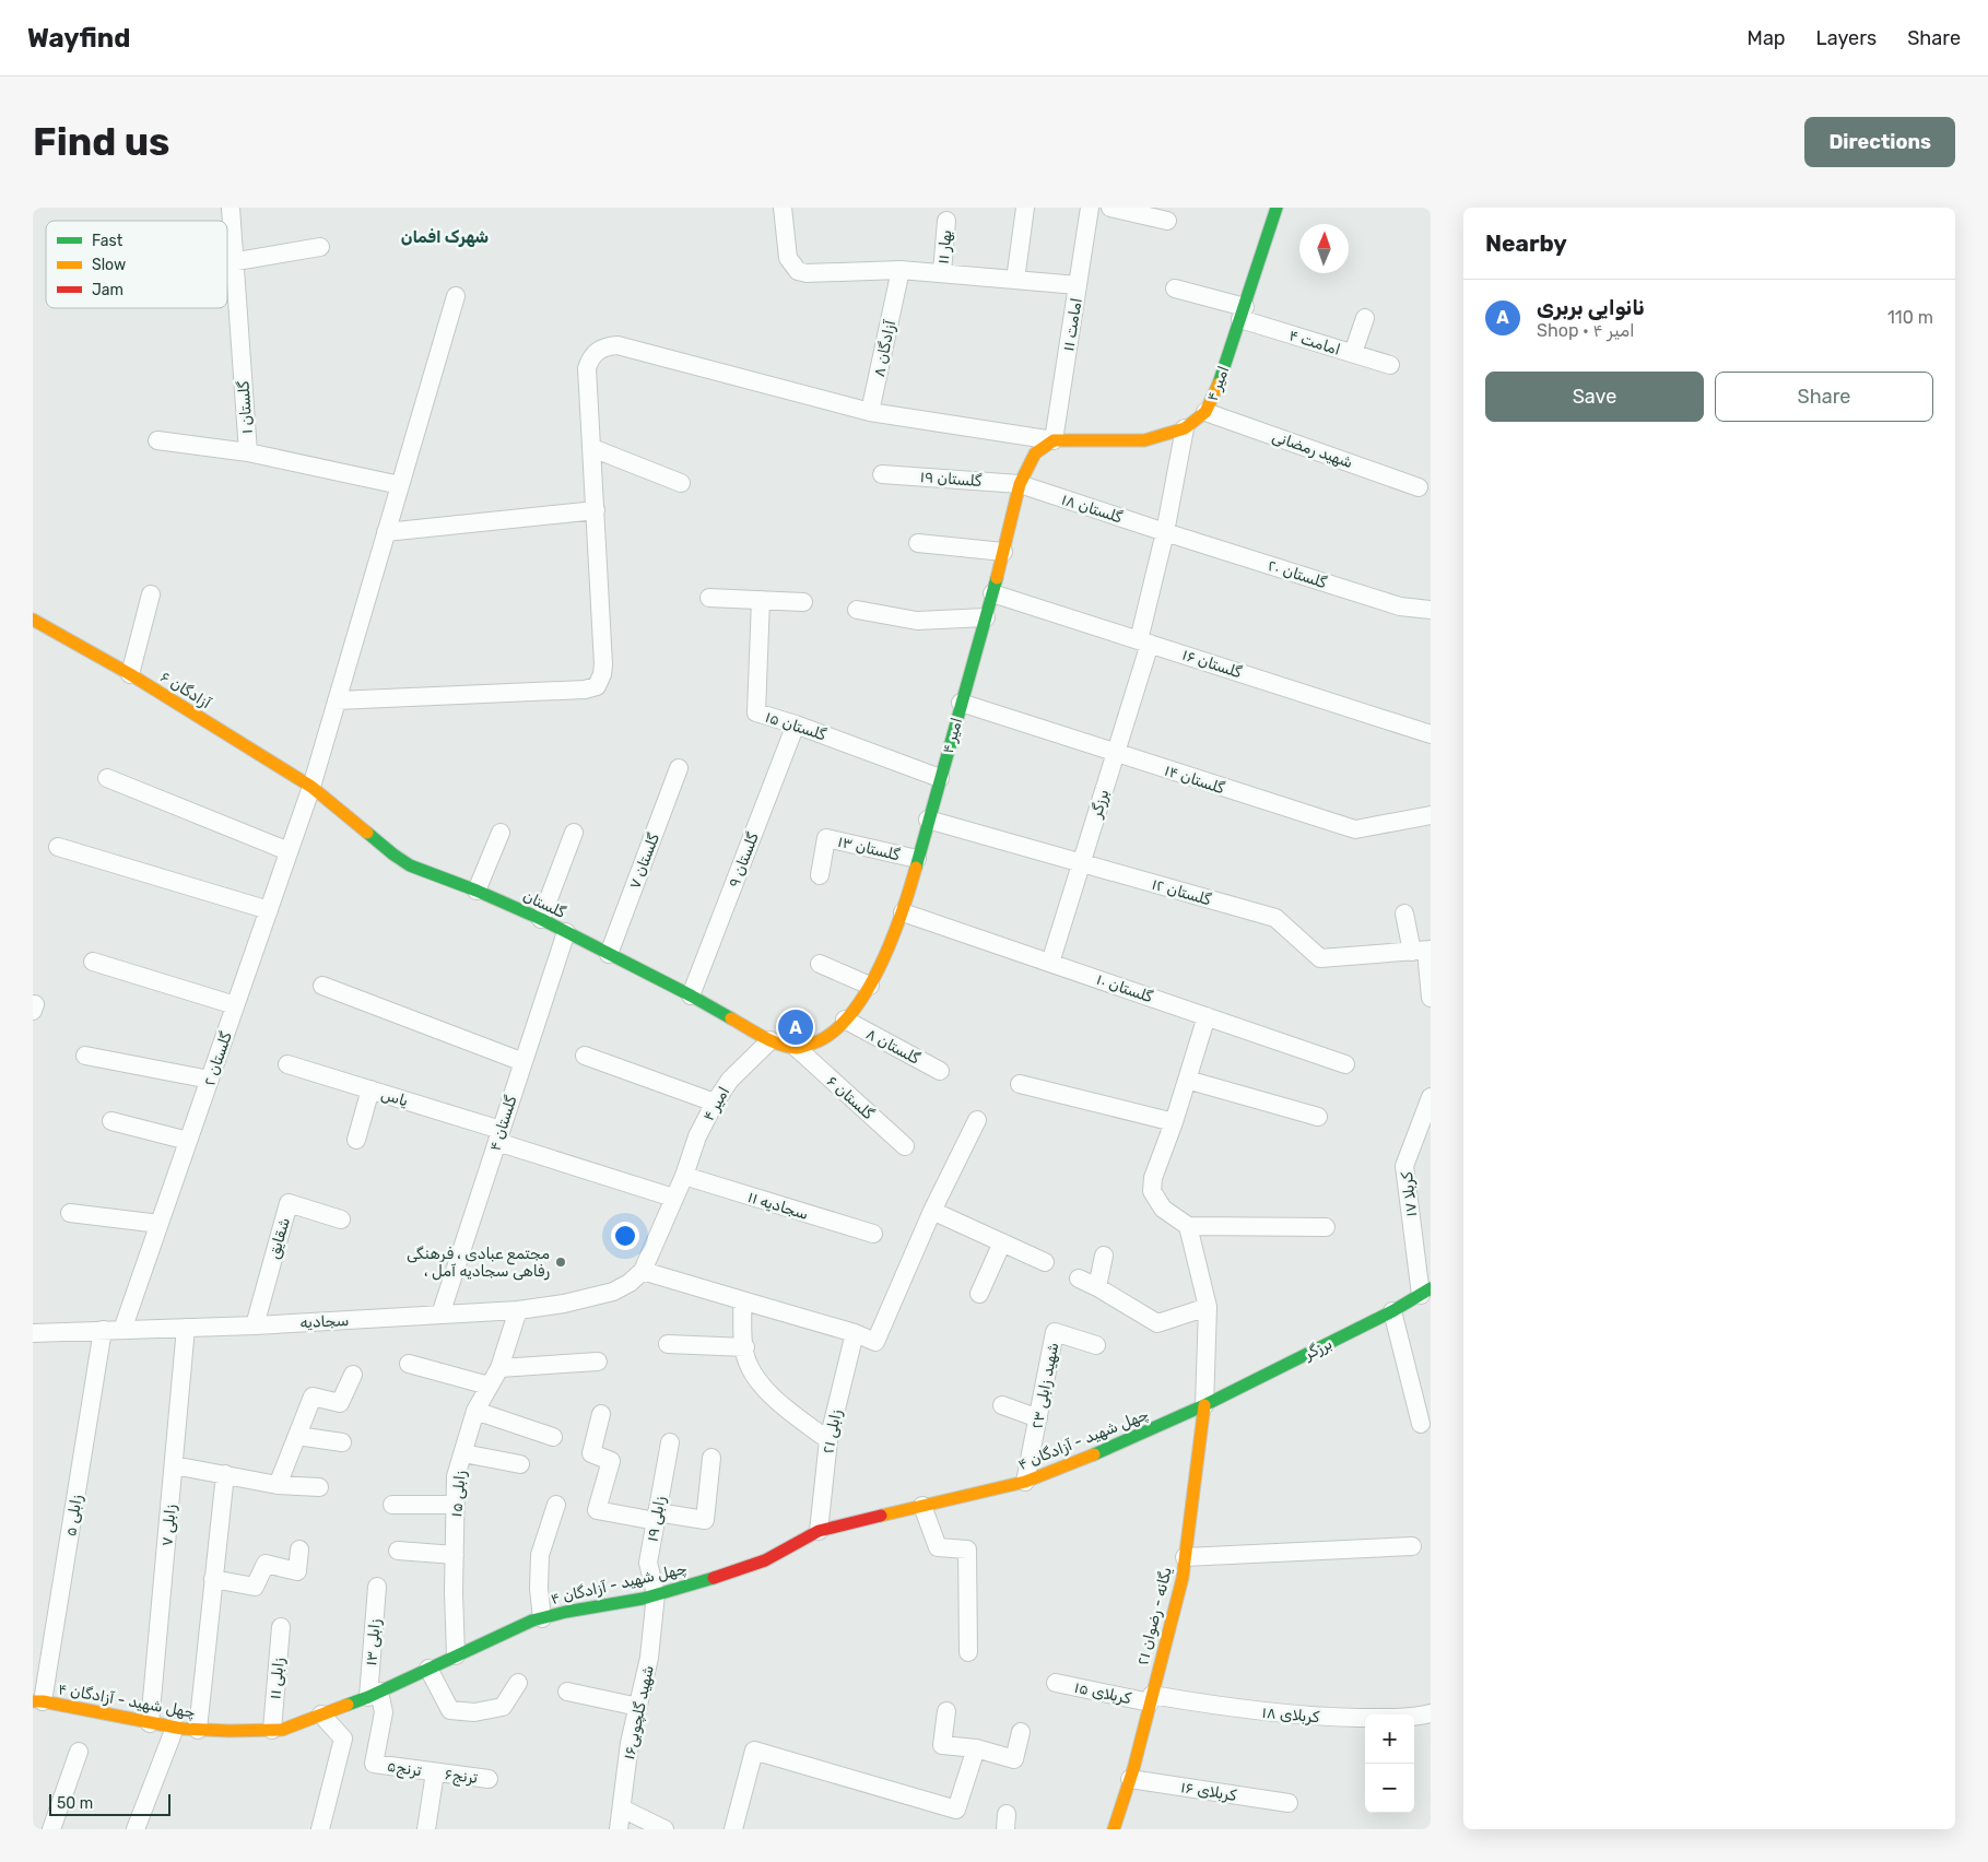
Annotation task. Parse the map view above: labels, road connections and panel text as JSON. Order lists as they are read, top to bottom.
{
  "streets": {
    "street": [
      "بهار ۱۱",
      "امامت ۱۱",
      "امامت ۴",
      "آزادگان ۸",
      "امیر ۴",
      "گلستان ۱",
      "شهید رمضانی",
      "گلستان ۱۹",
      "گلستان ۱۸",
      "گلستان ۲۰",
      "گلستان ۱۶",
      "آزادگان ۶",
      "گلستان ۱۵",
      "گلستان ۱۴",
      "برزگر",
      "گلستان ۱۳",
      "گلستان ۹",
      "گلستان ۷",
      "گلستان ۱۲",
      "گلستان",
      "گلستان ۱۰",
      "گلستان ۸",
      "گلستان ۲",
      "یاس",
      "گلستان ۶",
      "گلستان ۴",
      "کربلا ۱۷",
      "سجادیه ۱۱",
      "شقایق",
      "سجادیه",
      "شهید زابلی ۲۳",
      "زابلی ۲۱",
      "چهل شهید - آزادگان ۴",
      "زابلی ۱۵",
      "زابلی ۵",
      "زابلی ۱۹",
      "زابلی ۷",
      "یگانه - رضوان ۲۱",
      "زابلی ۱۳",
      "زابلی ۱۱",
      "کربلای ۱۵",
      "شهید گلچوبی۱۶",
      "کربلای ۱۸",
      "ترنج۵",
      "ترنج۶",
      "کربلای ۱۶"
    ]
  },
  "crossings": [
    ["امامت ۱۱", "امیر ۴"],
    ["امامت ۴", "امیر ۴"],
    ["امیر ۴", "شهید رمضانی"],
    ["امیر ۴", "گلستان ۱۹"],
    ["امیر ۴", "گلستان ۱۸"],
    ["امیر ۴", "گلستان ۱۶"],
    ["امیر ۴", "گلستان ۱۵"],
    ["امیر ۴", "گلستان ۱۴"],
    ["امیر ۴", "برزگر"],
    ["امیر ۴", "گلستان ۱۳"],
    ["امیر ۴", "گلستان ۱۲"],
    ["امیر ۴", "گلستان"],
    ["امیر ۴", "گلستان ۱۰"],
    ["امیر ۴", "گلستان ۸"],
    ["امیر ۴", "یاس"],
    ["امیر ۴", "گلستان ۶"],
    ["امیر ۴", "سجادیه ۱۱"],
    ["امیر ۴", "سجادیه"],
    ["گلستان ۱۹", "گلستان ۱۸"],
    ["گلستان ۱۸", "گلستان ۲۰"],
    ["گلستان ۱۸", "برزگر"],
    ["گلستان ۲۰", "برزگر"],
    ["گلستان ۱۶", "برزگر"],
    ["آزادگان ۶", "گلستان"],
    ["آزادگان ۶", "گلستان ۲"],
    ["گلستان ۱۵", "گلستان ۹"],
    ["گلستان ۱۴", "برزگر"],
    ["برزگر", "گلستان ۱۲"],
    ["برزگر", "گلستان ۱۰"],
    ["برزگر", "کربلا ۱۷"],
    ["برزگر", "چهل شهید - آزادگان ۴"],
    ["برزگر", "یگانه - رضوان ۲۱"],
    ["گلستان ۹", "گلستان"],
    ["گلستان ۷", "گلستان"],
    ["گلستان", "گلستان ۲"],
    ["گلستان", "گلستان ۴"],
    ["گلستان ۲", "سجادیه"],
    ["یاس", "گلستان ۴"],
    ["گلستان ۴", "سجادیه"],
    ["شقایق", "سجادیه"],
    ["سجادیه", "زابلی ۱۵"],
    ["سجادیه", "زابلی ۵"],
    ["سجادیه", "زابلی ۷"],
    ["شهید زابلی ۲۳", "چهل شهید - آزادگان ۴"],
    ["زابلی ۲۱", "چهل شهید - آزادگان ۴"],
    ["چهل شهید - آزادگان ۴", "زابلی ۱۵"],
    ["چهل شهید - آزادگان ۴", "زابلی ۵"],
    ["چهل شهید - آزادگان ۴", "زابلی ۱۹"],
    ["چهل شهید - آزادگان ۴", "زابلی ۷"],
    ["چهل شهید - آزادگان ۴", "یگانه - رضوان ۲۱"],
    ["چهل شهید - آزادگان ۴", "زابلی ۱۳"],
    ["چهل شهید - آزادگان ۴", "زابلی ۱۱"],
    ["چهل شهید - آزادگان ۴", "شهید گلچوبی۱۶"],
    ["زابلی ۱۹", "شهید گلچوبی۱۶"],
    ["یگانه - رضوان ۲۱", "کربلای ۱۵"],
    ["یگانه - رضوان ۲۱", "کربلای ۱۸"],
    ["یگانه - رضوان ۲۱", "کربلای ۱۶"],
    ["زابلی ۱۳", "ترنج۵"],
    ["کربلای ۱۵", "کربلای ۱۸"],
    ["ترنج۵", "ترنج۶"]
  ],
  "districts": ["شهرک افمان"],
  "places": ["مجتمع عبادی ، فرهنگی ، رفاهی سجادیه آمل"],
  "legend": ["Fast", "Slow", "Jam"],
  "scale_bar": "50 m",
  "north": "top",
  "page": {
    "header": "Wayfind",
    "nav": ["Map", "Layers", "Share"],
    "buttons": [
      "Directions",
      ["Save", "Share"]
    ],
    "title": "Find us",
    "heading": "Nearby",
    "list": [
      {
        "mark": "A",
        "name": "نانوایی بربری",
        "note": "Shop · امیر ۴",
        "value": "110 m"
      }
    ],
    "pins": "A",
    "map_buttons": ["+", "−"],
    "scale": "50 m"
  }
}
